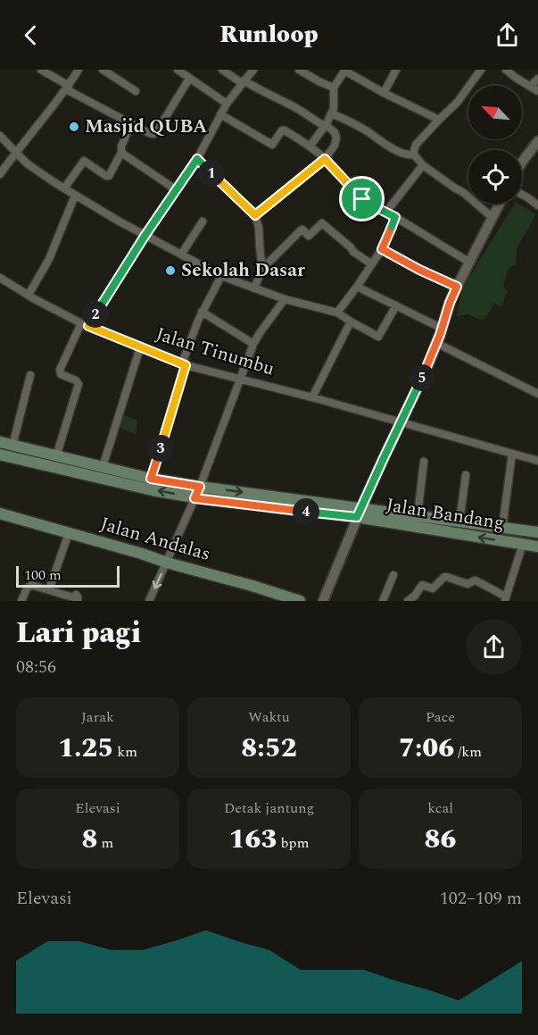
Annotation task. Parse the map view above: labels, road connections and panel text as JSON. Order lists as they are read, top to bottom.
{
  "streets": {
    "main road": ["Jalan Bandang", "Jalan Andalas"],
    "street": ["Jalan Tinumbu"]
  },
  "places": ["Masjid QUBA", "Sekolah Dasar"],
  "scale_bar": "100 m",
  "north": "top left",
  "page": {
    "header": "Runloop",
    "pins": [
      "1",
      "2",
      "5",
      "3",
      "4"
    ],
    "scale": "100 m",
    "heading": ["Lari pagi", "08:56"],
    "stats": [
      ["Jarak", "1.25 km"],
      ["Waktu", "8:52"],
      ["Pace", "7:06 /km"],
      ["Elevasi", "8 m"],
      ["Detak jantung", "163 bpm"],
      ["kcal", "86"]
    ],
    "chart": ["Elevasi", "102–109 m"]
  }
}
